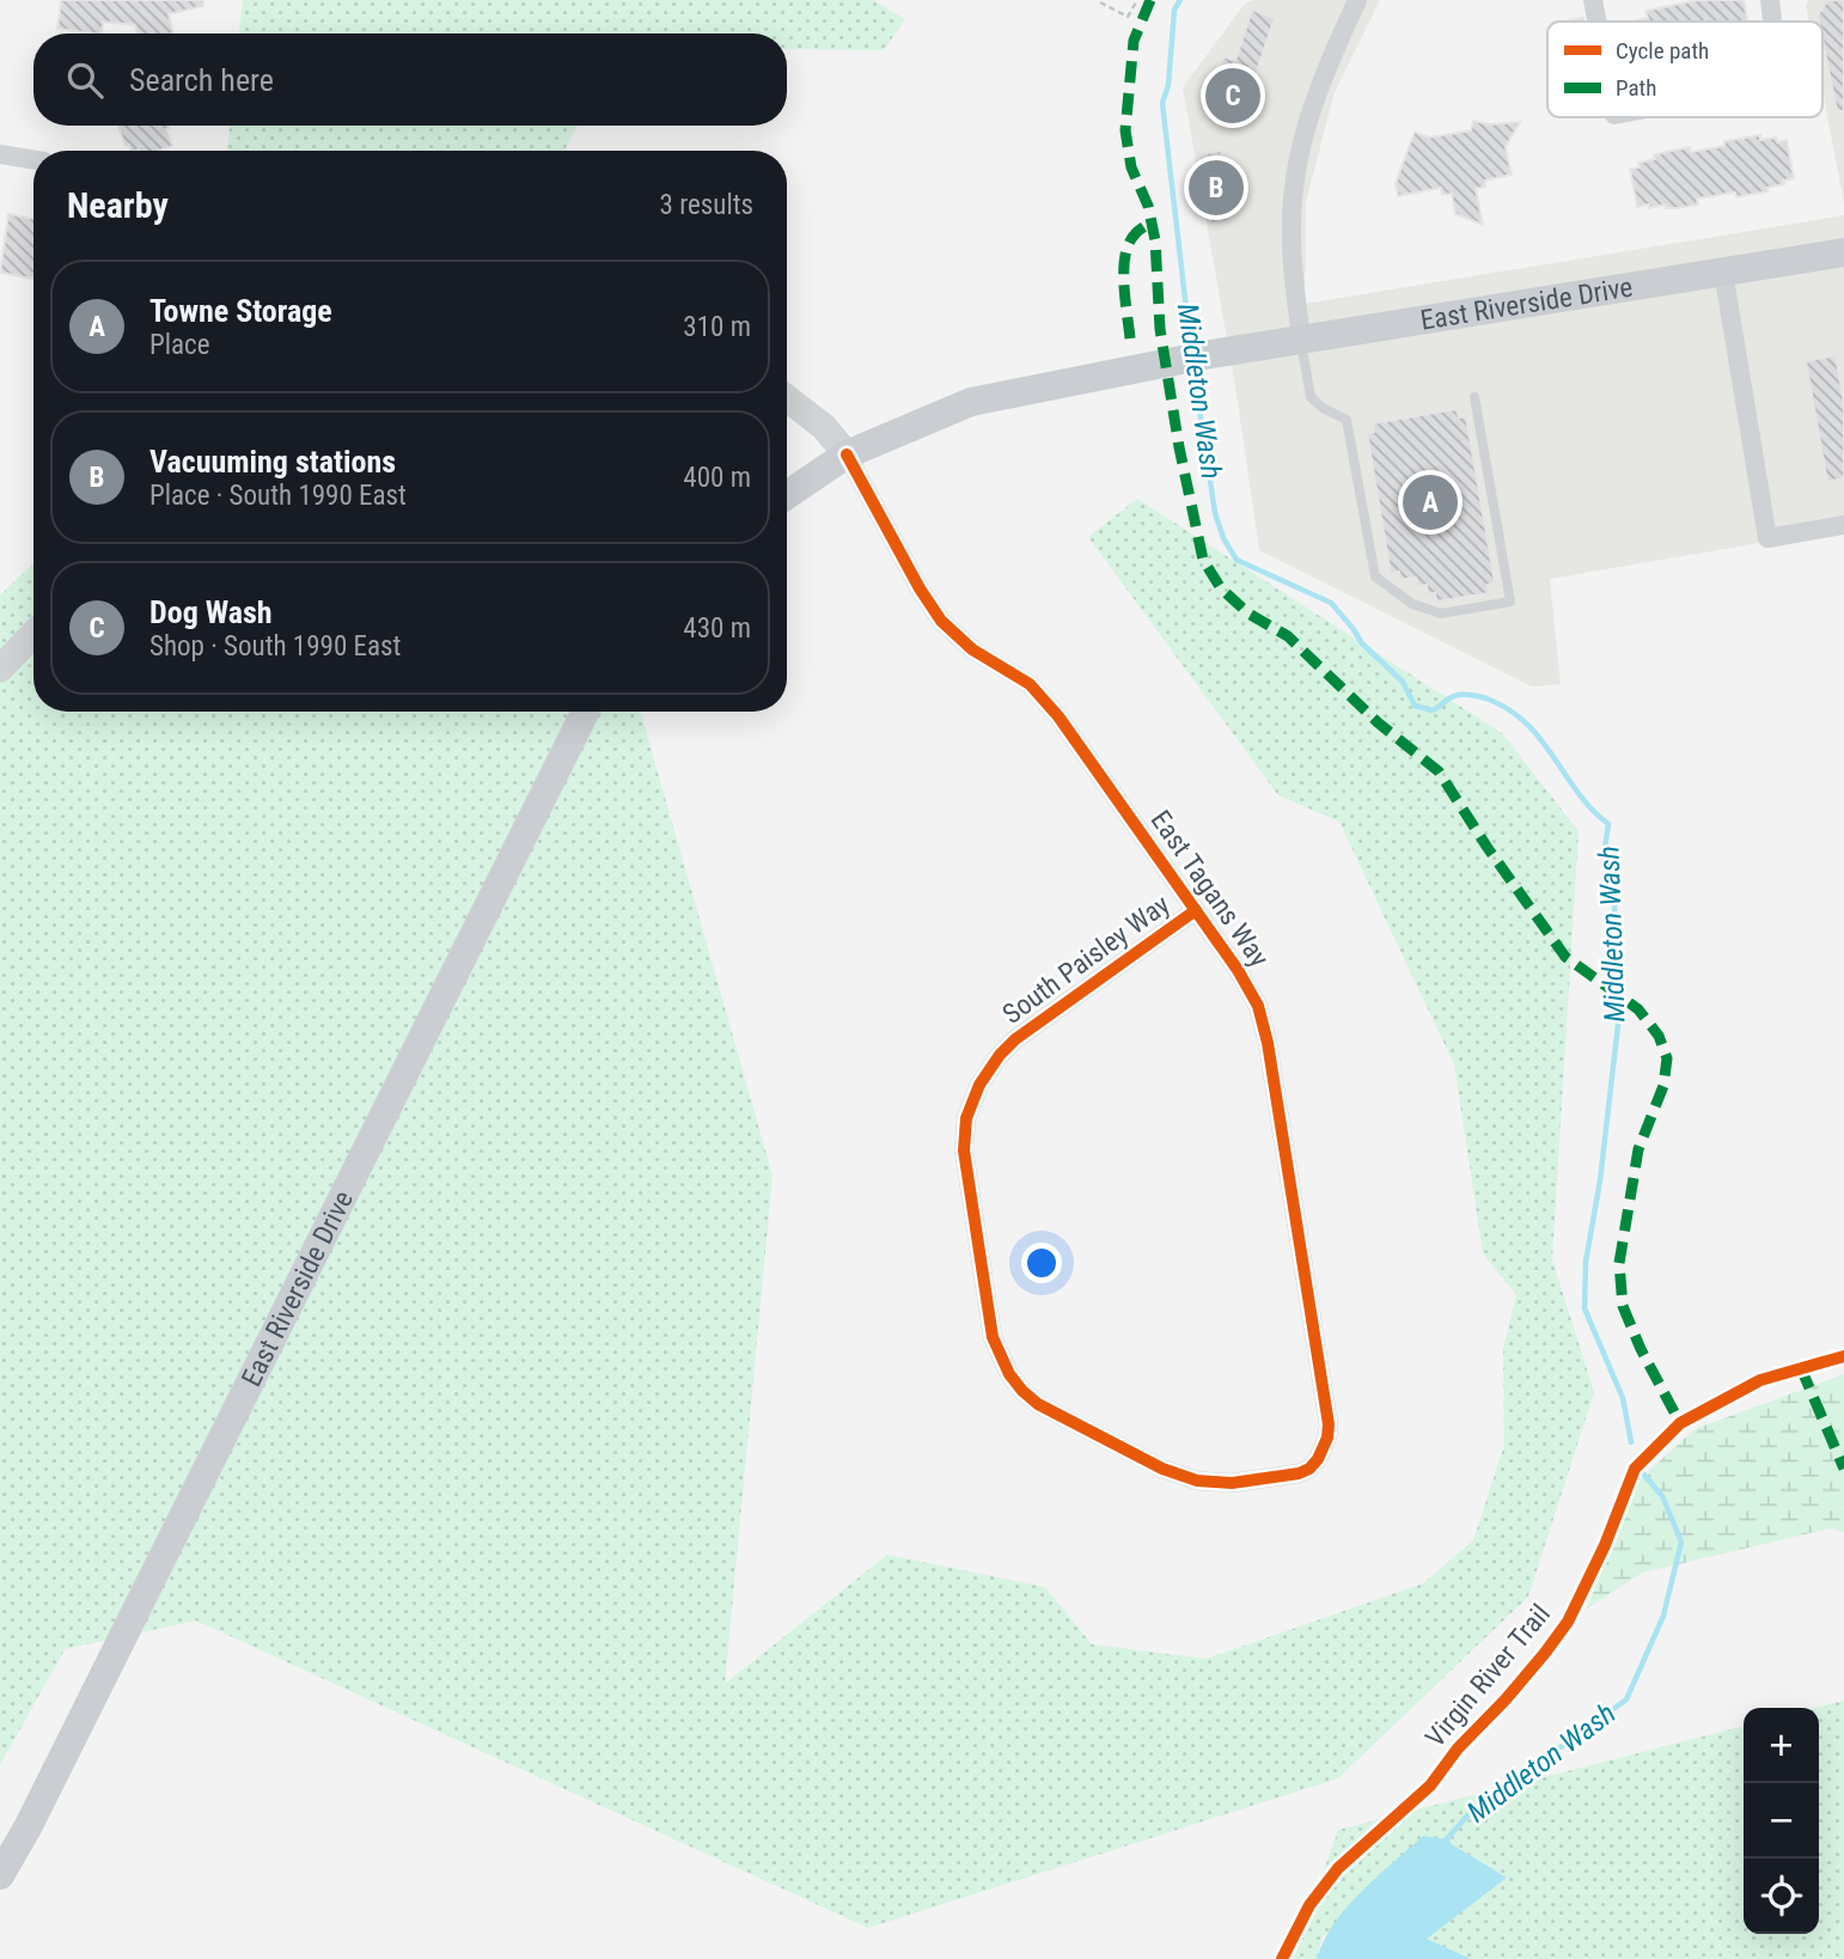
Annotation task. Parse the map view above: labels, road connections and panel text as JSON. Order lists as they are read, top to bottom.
{
  "streets": {
    "main road": ["East Riverside Drive"],
    "street": ["East Tagans Way", "South Paisley Way"],
    "cycle path": ["Virgin River Trail"]
  },
  "crossings": [
    ["East Riverside Drive", "East Tagans Way"],
    ["East Tagans Way", "South Paisley Way"]
  ],
  "water": ["Middleton Wash"],
  "legend": ["Cycle path", "Path"],
  "page": {
    "search": "Search here",
    "pins": ["C", "B", "A"],
    "heading": ["Nearby", "3 results"],
    "list": [
      {
        "mark": "A",
        "name": "Towne Storage",
        "note": "Place",
        "value": "310 m"
      },
      {
        "mark": "B",
        "name": "Vacuuming stations",
        "note": "Place · South 1990 East",
        "value": "400 m"
      },
      {
        "mark": "C",
        "name": "Dog Wash",
        "note": "Shop · South 1990 East",
        "value": "430 m"
      }
    ],
    "map_buttons": ["+", "−"]
  }
}
